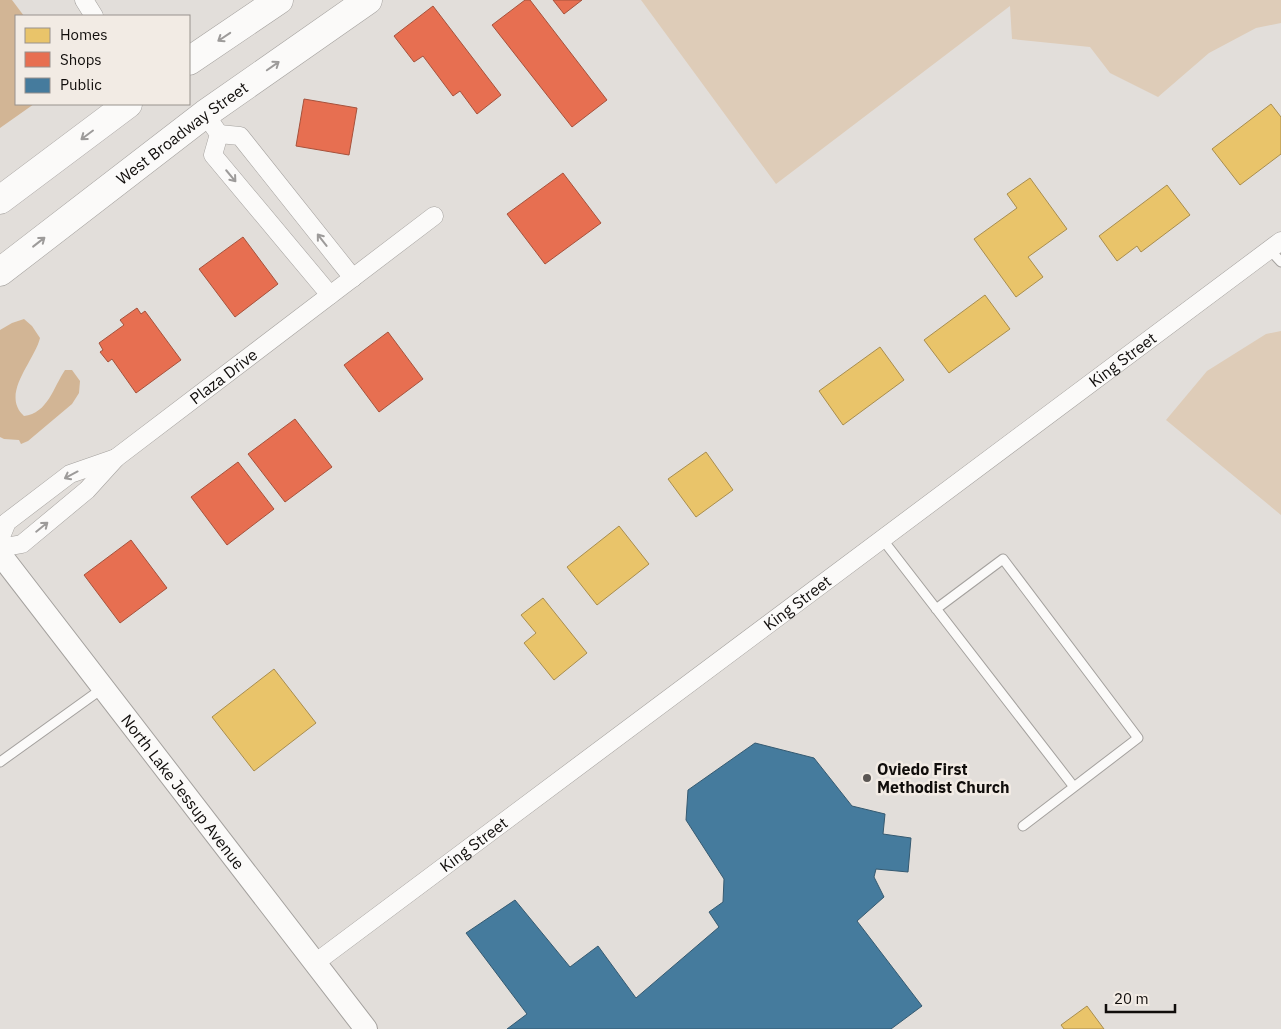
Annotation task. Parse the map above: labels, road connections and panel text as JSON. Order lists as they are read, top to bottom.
{
  "streets": {
    "main road": ["West Broadway Street"],
    "street": ["King Street", "Plaza Drive", "North Lake Jessup Avenue"]
  },
  "crossings": [
    ["King Street", "North Lake Jessup Avenue"]
  ],
  "places": ["Oviedo First Methodist Church"],
  "legend": ["Homes", "Shops", "Public"],
  "scale_bar": "20 m"
}
